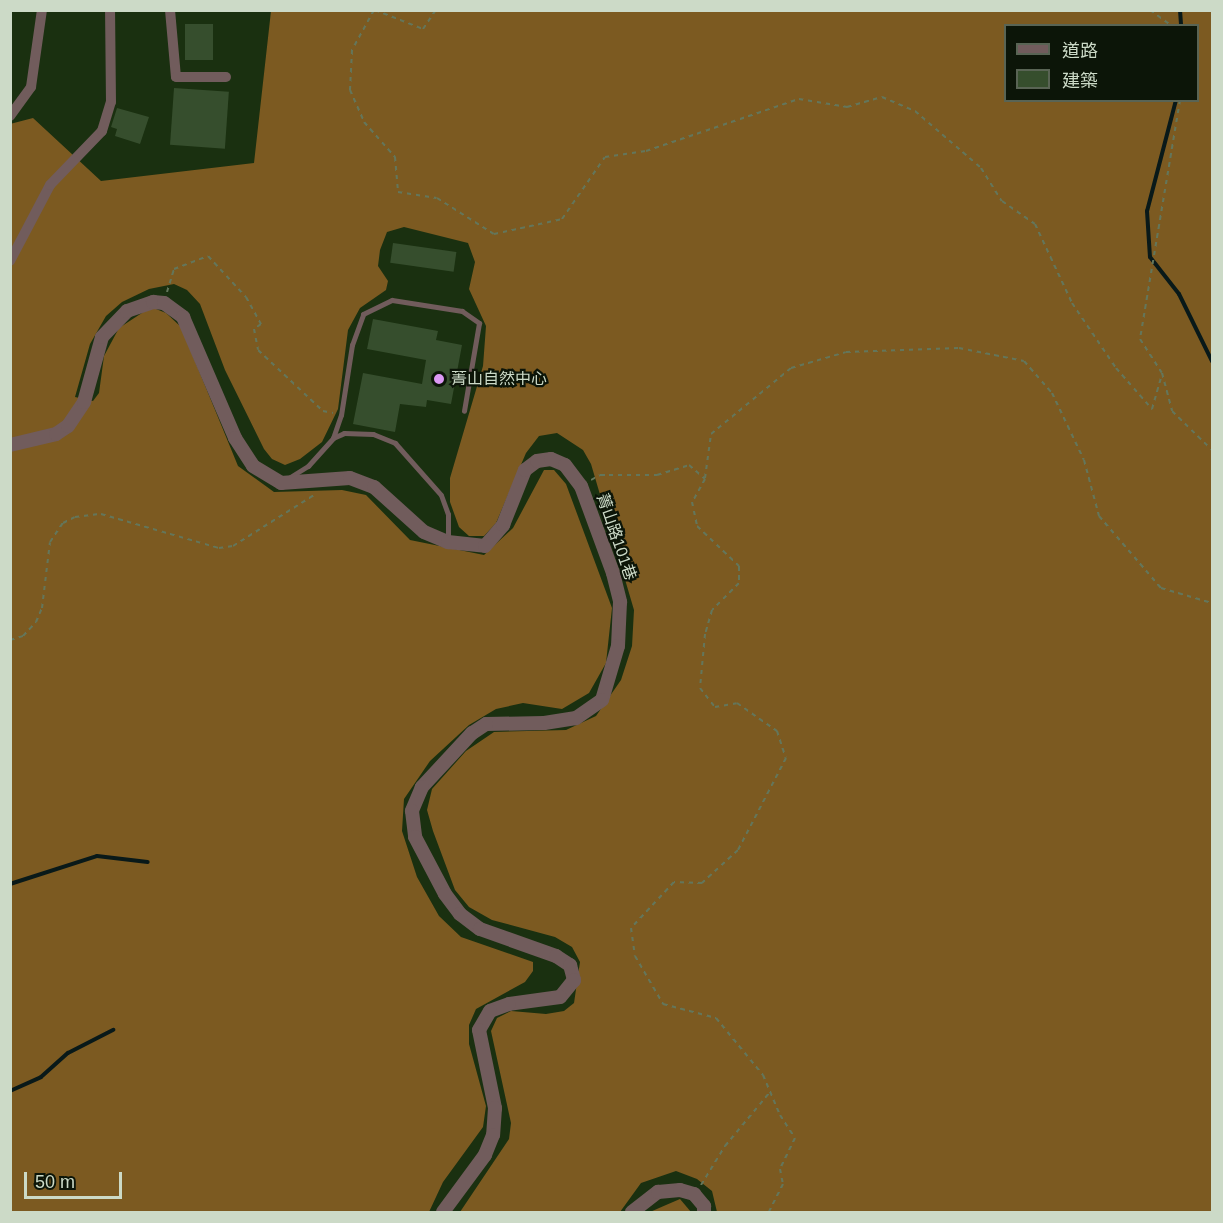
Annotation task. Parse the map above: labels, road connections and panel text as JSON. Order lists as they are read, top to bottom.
{
  "streets": {
    "street": ["菁山路101巷"]
  },
  "places": ["菁山自然中心"],
  "legend": ["道路", "建築"],
  "scale_bar": "50 m"
}
